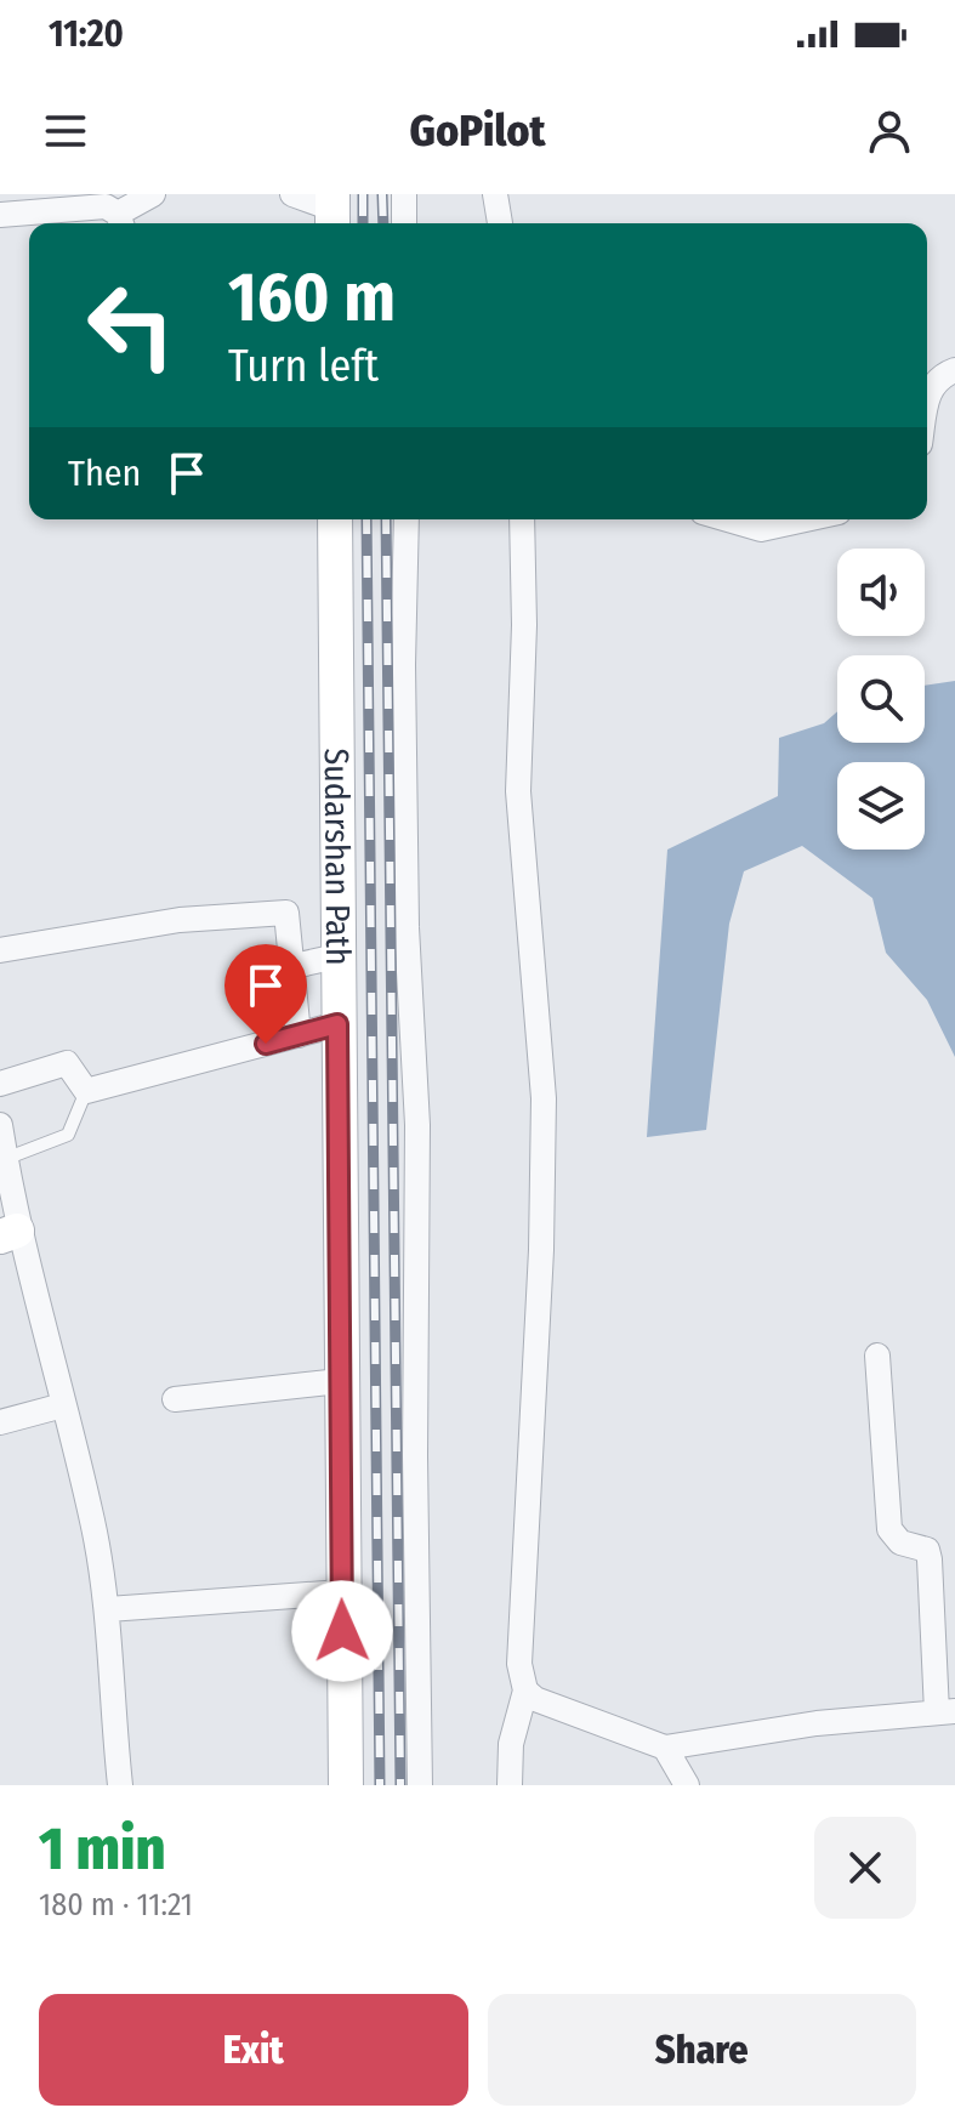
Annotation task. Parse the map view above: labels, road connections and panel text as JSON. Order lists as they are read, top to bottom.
{
  "streets": {
    "main road": ["Sudarshan Path"]
  },
  "page": {
    "status": "11:20",
    "header": "GoPilot",
    "turn": ["160 m", "Turn left"],
    "then": "Then",
    "heading": ["1 min", "180 m · 11:21"],
    "buttons": ["Exit", "Share"]
  }
}
